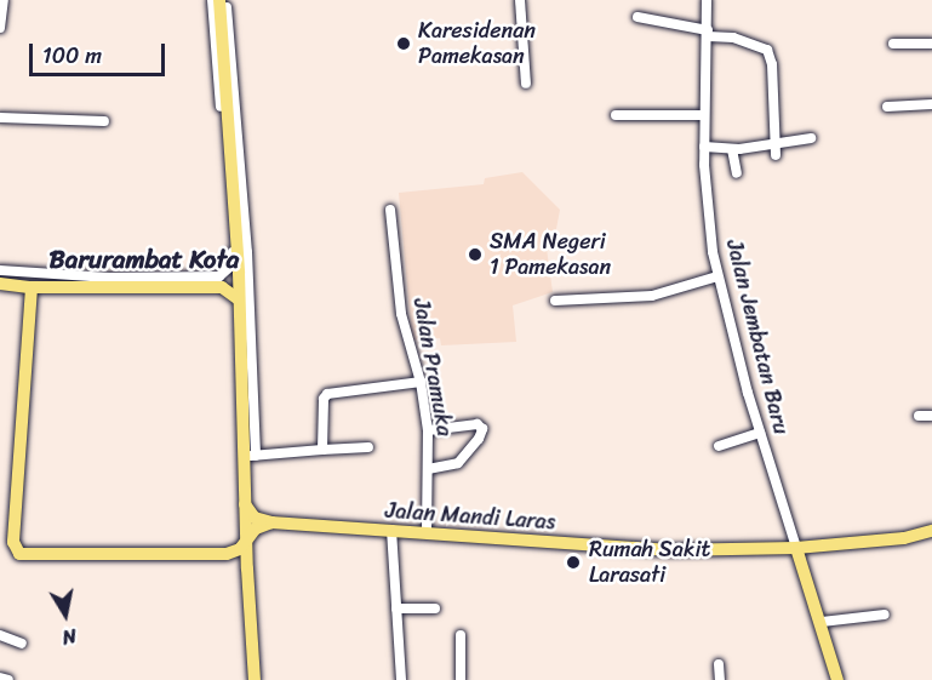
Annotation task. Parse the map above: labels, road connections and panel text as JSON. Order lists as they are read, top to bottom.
{
  "streets": {
    "main road": ["Jalan Mandi Laras"],
    "street": ["Jalan Jembatan Baru", "Jalan Pramuka"]
  },
  "crossings": [
    ["Jalan Jembatan Baru", "Jalan Mandi Laras"],
    ["Jalan Pramuka", "Jalan Mandi Laras"]
  ],
  "districts": ["Barurambat Kota"],
  "places": ["Karesidenan Pamekasan", "SMA Negeri 1 Pamekasan", "Rumah Sakit Larasati"],
  "scale_bar": "100 m",
  "north": "bottom"
}
